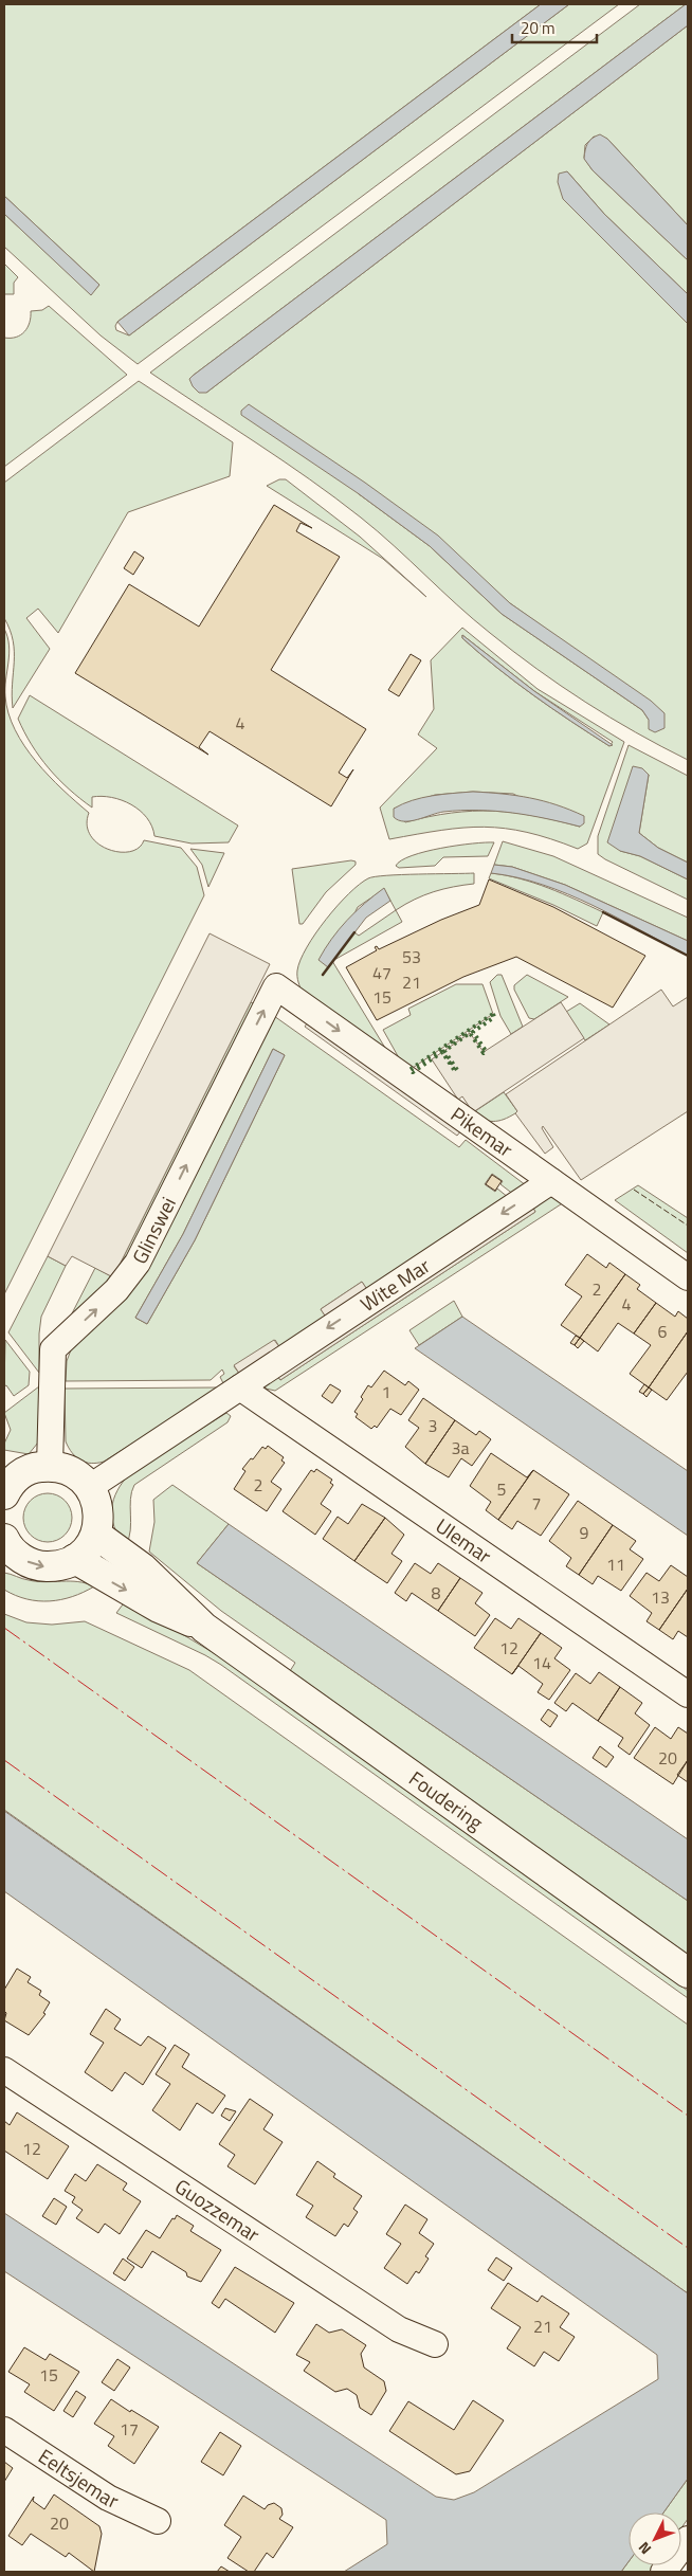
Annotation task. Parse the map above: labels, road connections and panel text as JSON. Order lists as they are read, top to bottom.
{
  "streets": {
    "street": [
      "Pikemar",
      "Glinswei",
      "Wite Mar",
      "Ulemar",
      "Foudering",
      "Guozzemar",
      "Eeltsjemar"
    ]
  },
  "crossings": [
    ["Pikemar", "Glinswei"],
    ["Pikemar", "Wite Mar"],
    ["Wite Mar", "Ulemar"]
  ],
  "one_way": ["Pikemar", "Glinswei", "Wite Mar"],
  "house_numbers": [
    "4",
    "53",
    "47",
    "21",
    "15",
    "2",
    "4",
    "6",
    "1",
    "3",
    "3a",
    "2",
    "5",
    "7",
    "9",
    "11",
    "8",
    "13",
    "12",
    "14",
    "20",
    "12",
    "21",
    "15",
    "17",
    "20"
  ],
  "scale_bar": "20 m",
  "north": "bottom left"
}
